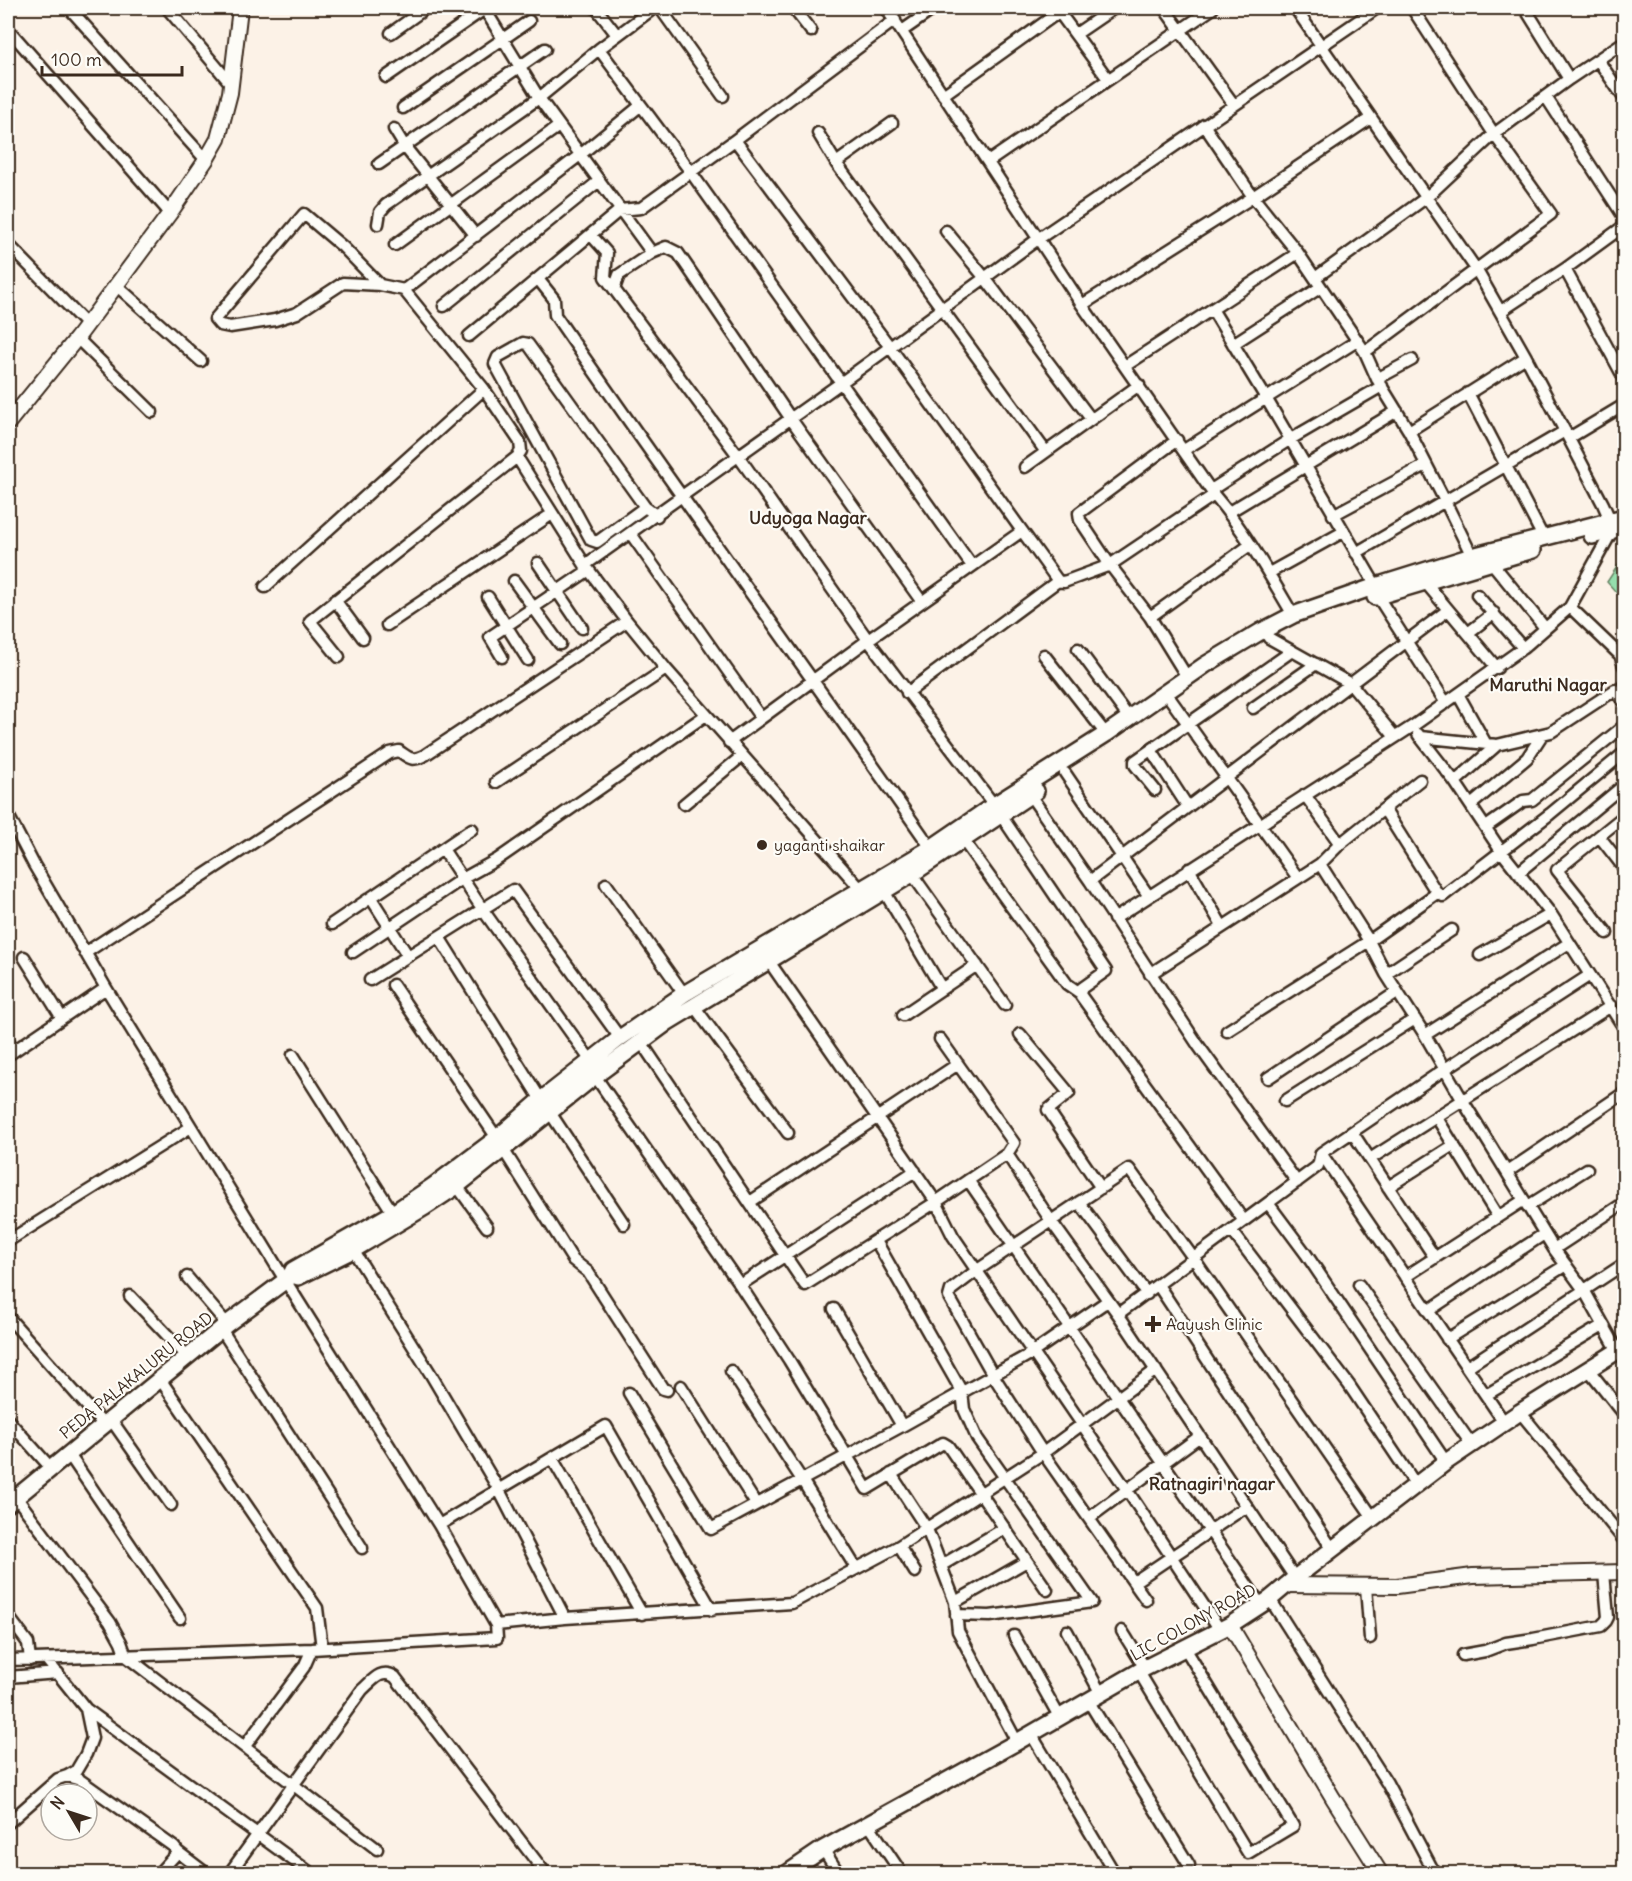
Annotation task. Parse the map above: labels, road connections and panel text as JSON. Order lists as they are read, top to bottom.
{
  "streets": {
    "main road": ["PEDA PALAKALURU ROAD", "LIC COLONY ROAD"]
  },
  "districts": ["Udyoga Nagar", "Maruthi Nagar", "Ratnagiri nagar"],
  "places": {
    "other": ["yaganti shaikar"],
    "health": ["Aayush Clinic"]
  },
  "scale_bar": "100 m",
  "north": "top left"
}
